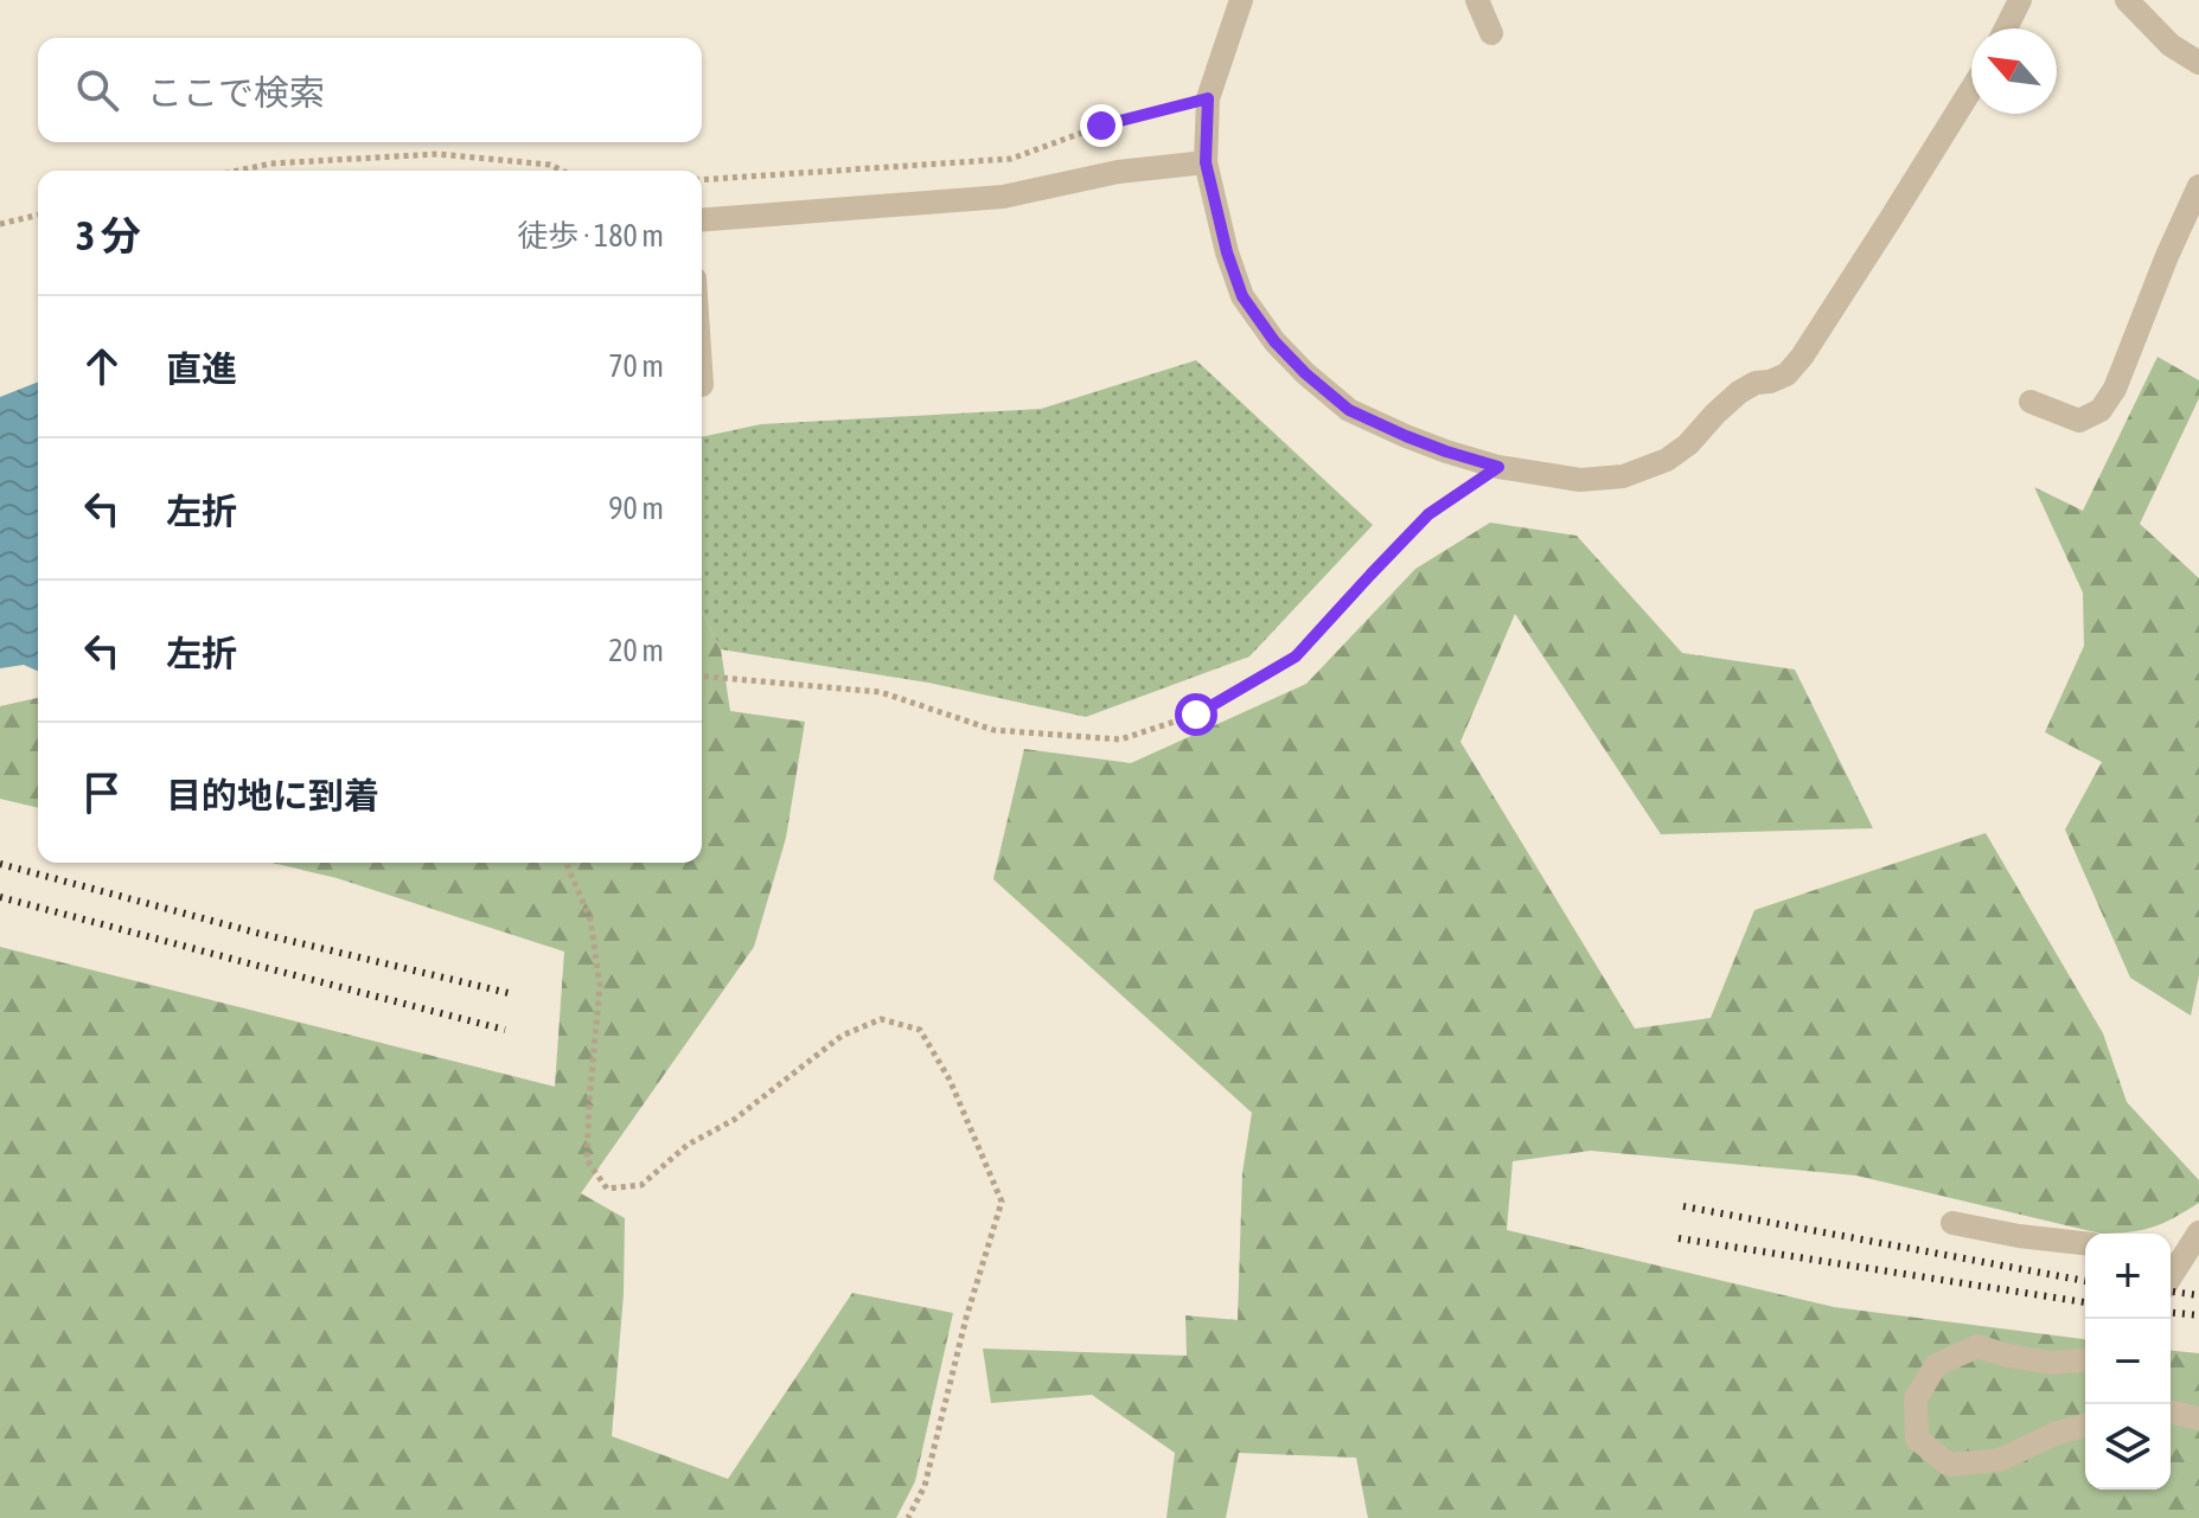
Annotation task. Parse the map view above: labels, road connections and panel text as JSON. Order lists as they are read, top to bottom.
{
  "north": "top left",
  "page": {
    "search": "ここで検索",
    "heading": ["3 分", "徒歩 · 180 m"],
    "list": [
      ["直進", "70 m"],
      ["左折", "90 m"],
      ["左折", "20 m"],
      "目的地に到着"
    ],
    "map_buttons": ["+", "−"]
  }
}
